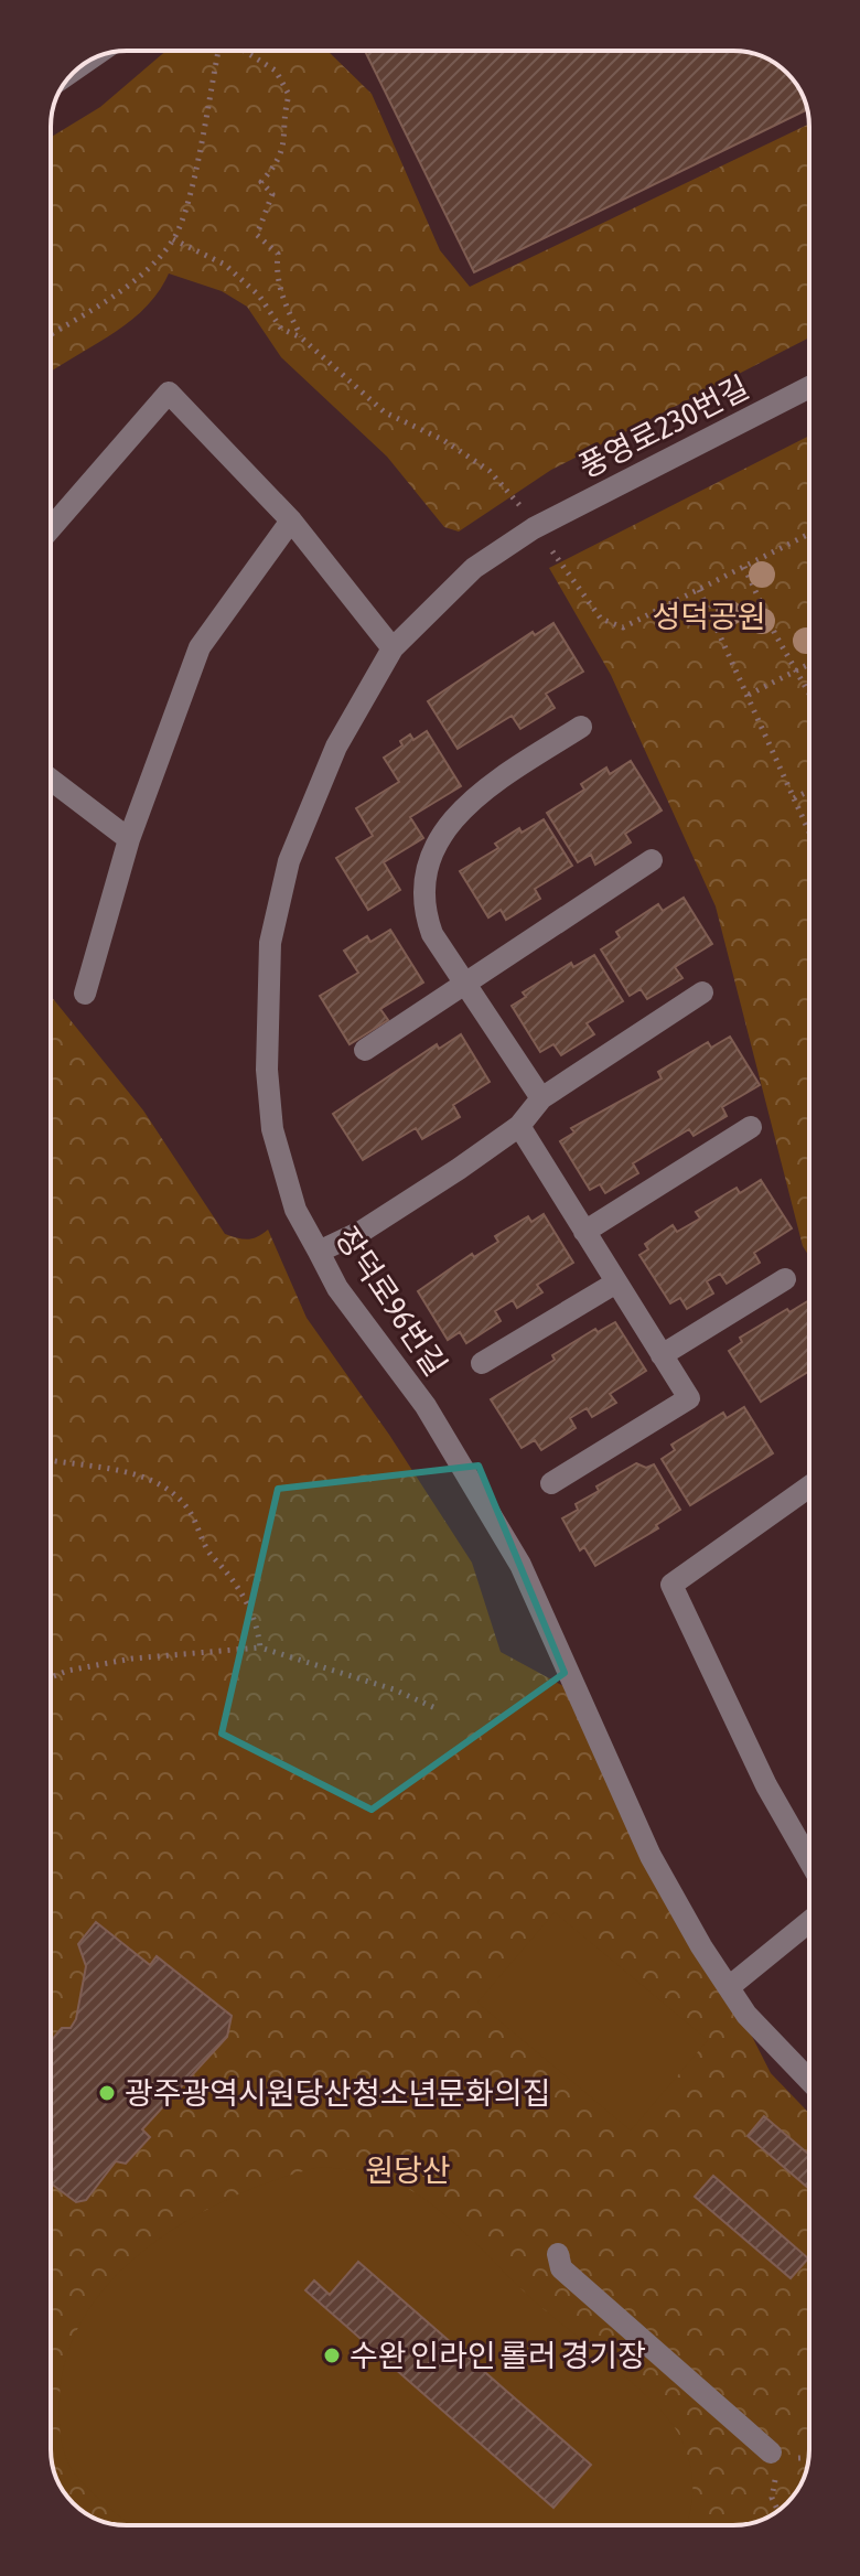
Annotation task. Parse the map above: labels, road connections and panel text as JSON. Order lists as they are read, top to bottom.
{
  "streets": {
    "street": ["풍영로230번길", "장덕로96번길"]
  },
  "crossings": [
    ["풍영로230번길", "장덕로96번길"]
  ],
  "parks": ["성덕공원", "원당산"],
  "places": ["광주광역시원당산청소년문화의집", "수완 인라인 롤러 경기장"]
}
